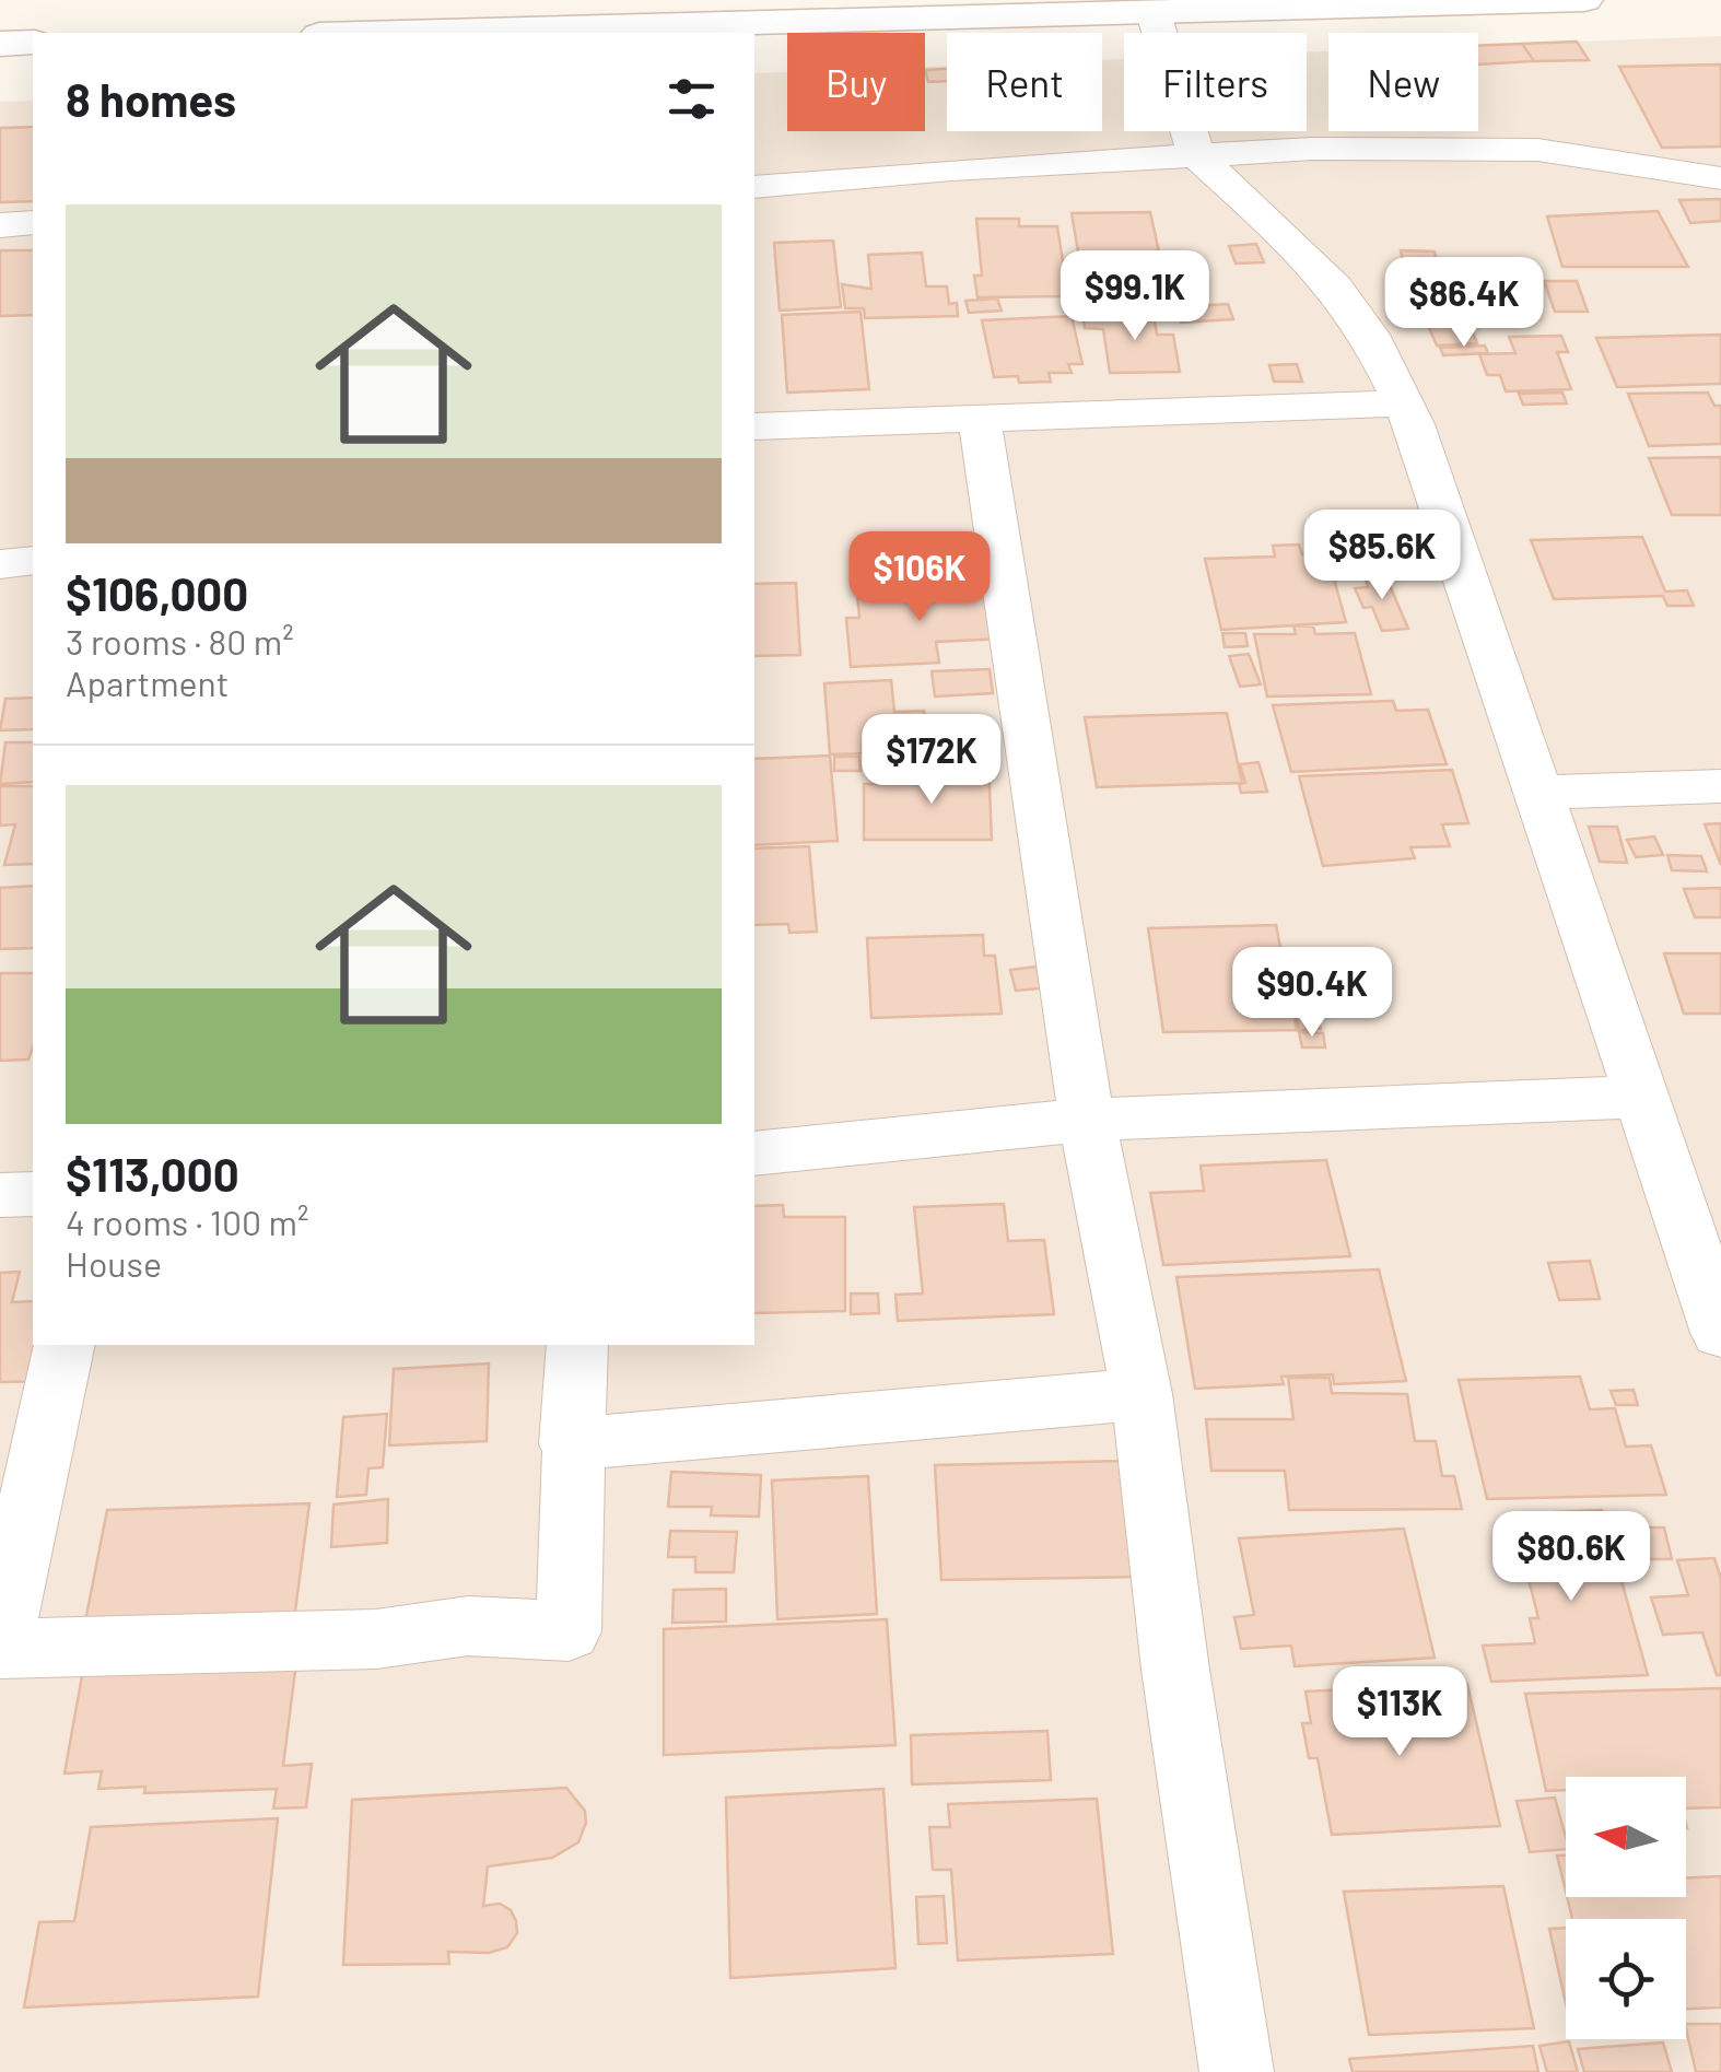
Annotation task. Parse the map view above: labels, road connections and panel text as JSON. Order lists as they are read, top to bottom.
{
  "north": "left",
  "page": {
    "chip": [
      "Buy",
      "Rent",
      "Filters",
      "New"
    ],
    "heading": "8 homes",
    "list": [
      {
        "name": "$106,000",
        "note": "3 rooms · 80 m² · Apartment"
      },
      {
        "name": "$113,000",
        "note": "4 rooms · 100 m² · House"
      }
    ],
    "price": [
      "$99.1K",
      "$86.4K",
      "$85.6K",
      "$106K",
      "$172K",
      "$90.4K",
      "$80.6K",
      "$113K"
    ]
  }
}
